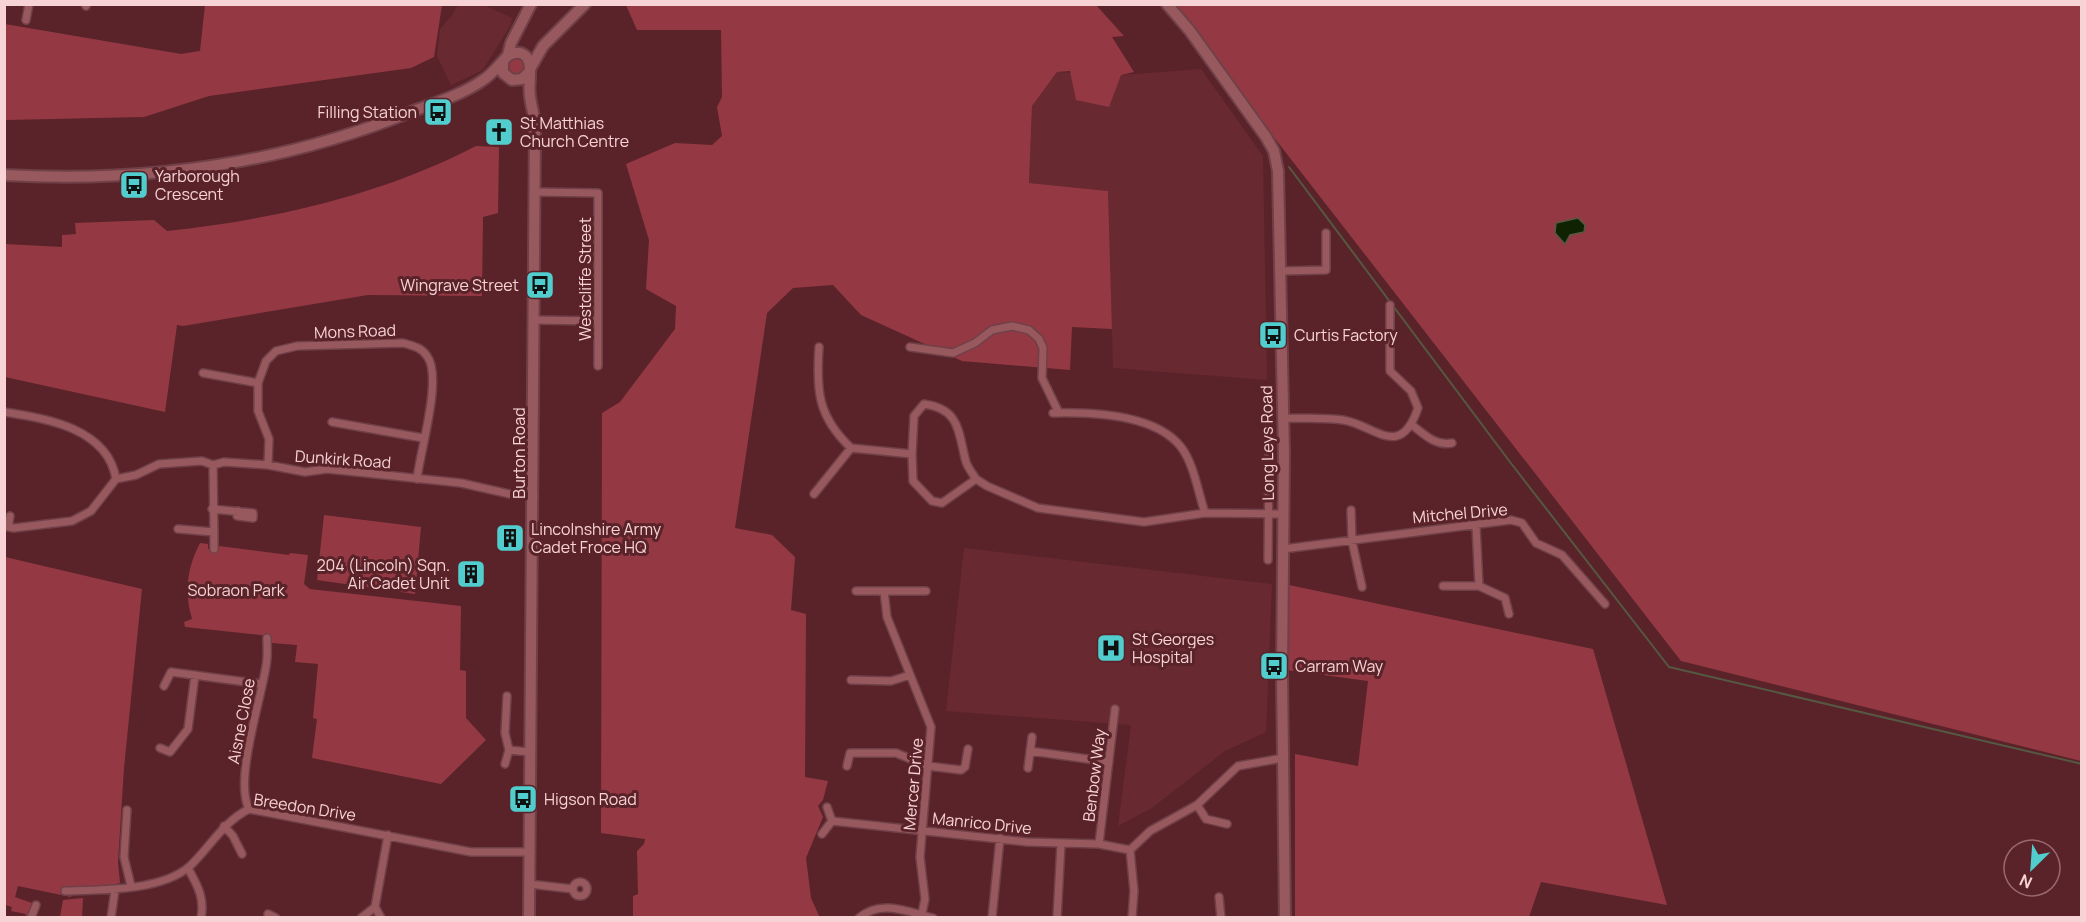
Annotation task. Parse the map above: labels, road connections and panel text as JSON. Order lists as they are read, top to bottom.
{
  "streets": {
    "main road": ["Long Leys Road", "Burton Road"],
    "street": [
      "Westcliffe Street",
      "Mons Road",
      "Dunkirk Road",
      "Mitchel Drive",
      "Aisne Close",
      "Benbow Way",
      "Mercer Drive",
      "Breedon Drive",
      "Manrico Drive"
    ]
  },
  "crossings": [
    ["Westcliffe Street", "Burton Road"],
    ["Mons Road", "Dunkirk Road"],
    ["Long Leys Road", "Mitchel Drive"],
    ["Burton Road", "Dunkirk Road"],
    ["Burton Road", "Breedon Drive"],
    ["Aisne Close", "Breedon Drive"],
    ["Benbow Way", "Manrico Drive"],
    ["Mercer Drive", "Manrico Drive"]
  ],
  "parks": ["Sobraon Park"],
  "places": {
    "bus stop": [
      "Filling Station",
      "Yarborough Crescent",
      "Wingrave Street",
      "Curtis Factory",
      "Carram Way",
      "Higson Road"
    ],
    "church": ["St Matthias Church Centre"],
    "building": ["Lincolnshire Army Cadet Froce HQ", "204 (Lincoln) Sqn. Air Cadet Unit"],
    "hospital": ["St Georges Hospital"]
  },
  "north": "bottom left"
}
